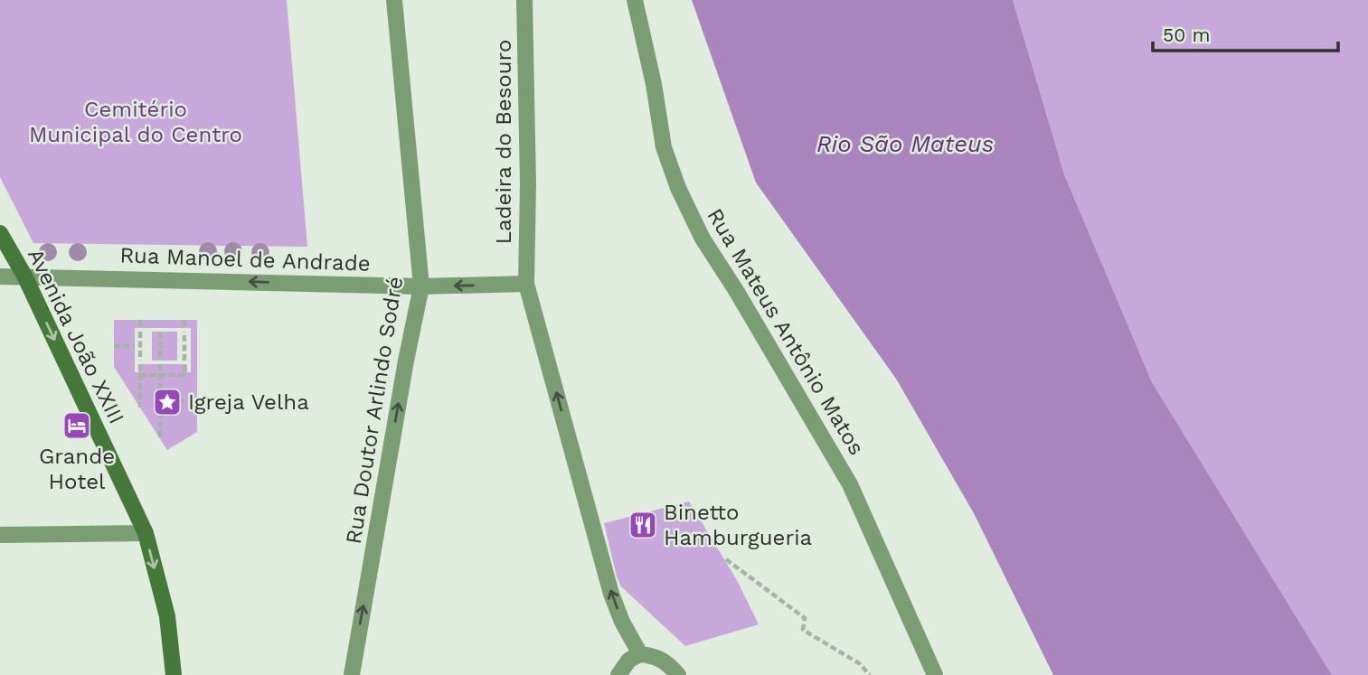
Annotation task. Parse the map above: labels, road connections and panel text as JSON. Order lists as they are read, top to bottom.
{
  "streets": {
    "street": [
      "Ladeira do Besouro",
      "Rua Manoel de Andrade",
      "Rua Mateus Antônio Matos",
      "Avenida João XXIII",
      "Rua Doutor Arlindo Sodré"
    ]
  },
  "crossings": [
    ["Ladeira do Besouro", "Rua Manoel de Andrade"],
    ["Rua Manoel de Andrade", "Avenida João XXIII"],
    ["Rua Manoel de Andrade", "Rua Doutor Arlindo Sodré"]
  ],
  "one_way": [
    "Ladeira do Besouro",
    "Rua Manoel de Andrade",
    "Avenida João XXIII",
    "Rua Doutor Arlindo Sodré"
  ],
  "water": ["Rio São Mateus"],
  "parks": ["Cemitério Municipal do Centro"],
  "places": {
    "place": ["Igreja Velha"],
    "hotel": ["Grande Hotel"],
    "restaurant": ["Binetto Hamburgueria"]
  },
  "scale_bar": "50 m"
}
